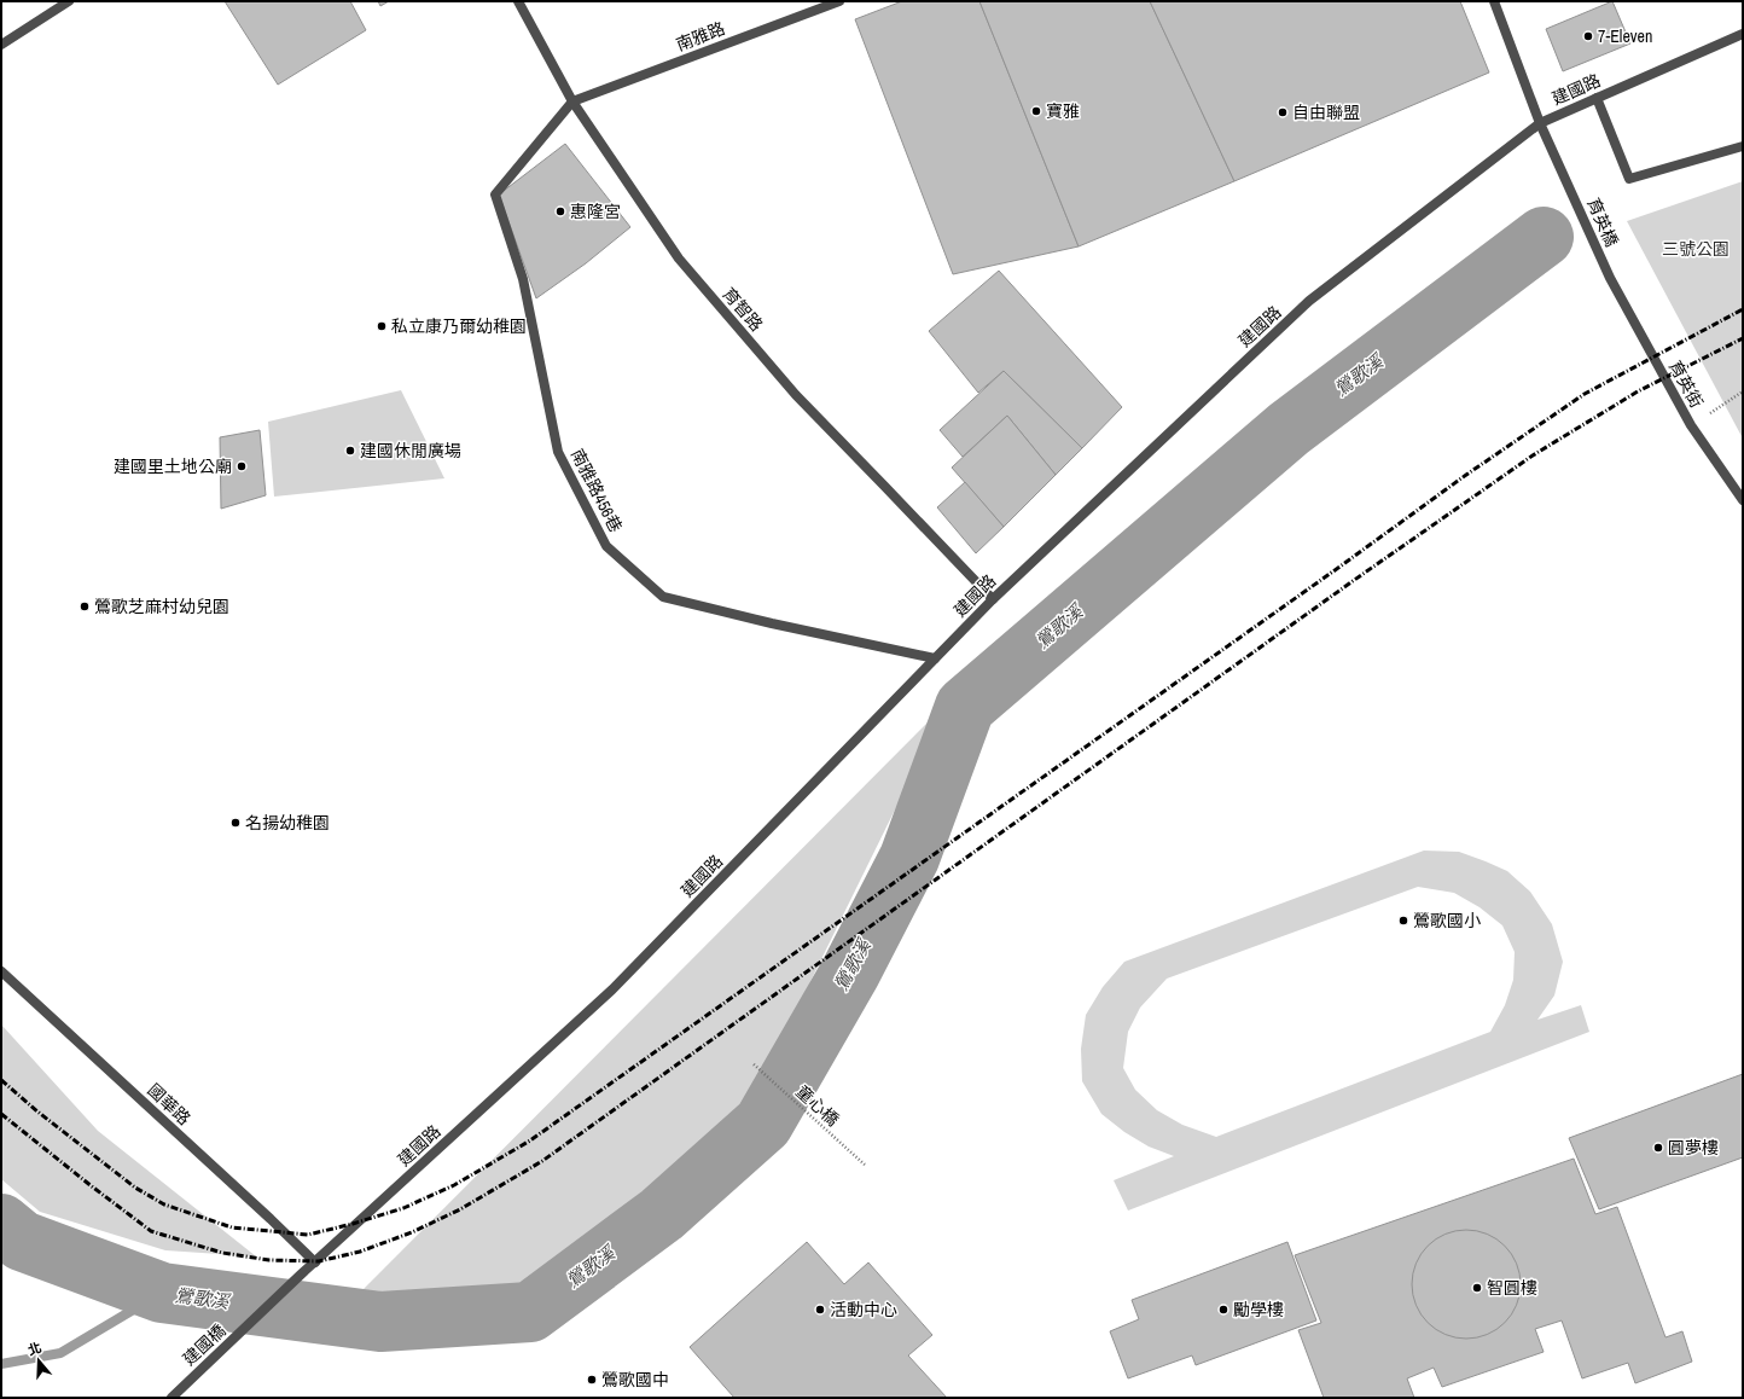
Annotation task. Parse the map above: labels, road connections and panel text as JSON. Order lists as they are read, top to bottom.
{
  "streets": {
    "street": [
      "南雅路",
      "建國路",
      "育英橋",
      "育智路",
      "育英街",
      "南雅路456巷",
      "國華路",
      "建國橋"
    ],
    "path": ["童心橋"]
  },
  "crossings": [
    ["南雅路", "育智路"],
    ["南雅路", "南雅路456巷"],
    ["建國路", "育英橋"],
    ["建國路", "育智路"],
    ["建國路", "南雅路456巷"],
    ["建國路", "國華路"],
    ["建國路", "建國橋"],
    ["育英橋", "育英街"],
    ["育智路", "南雅路456巷"]
  ],
  "water": ["鶯歌溪"],
  "parks": ["三號公園"],
  "places": [
    "7-Eleven",
    "寶雅",
    "自由聯盟",
    "惠隆宮",
    "私立康乃爾幼稚園",
    "建國休閒廣場",
    "建國里土地公廟",
    "鶯歌芝麻村幼兒園",
    "名揚幼稚園",
    "鶯歌國小",
    "圓夢樓",
    "智圓樓",
    "活動中心",
    "勵學樓",
    "鶯歌國中"
  ],
  "north": "top"
}
